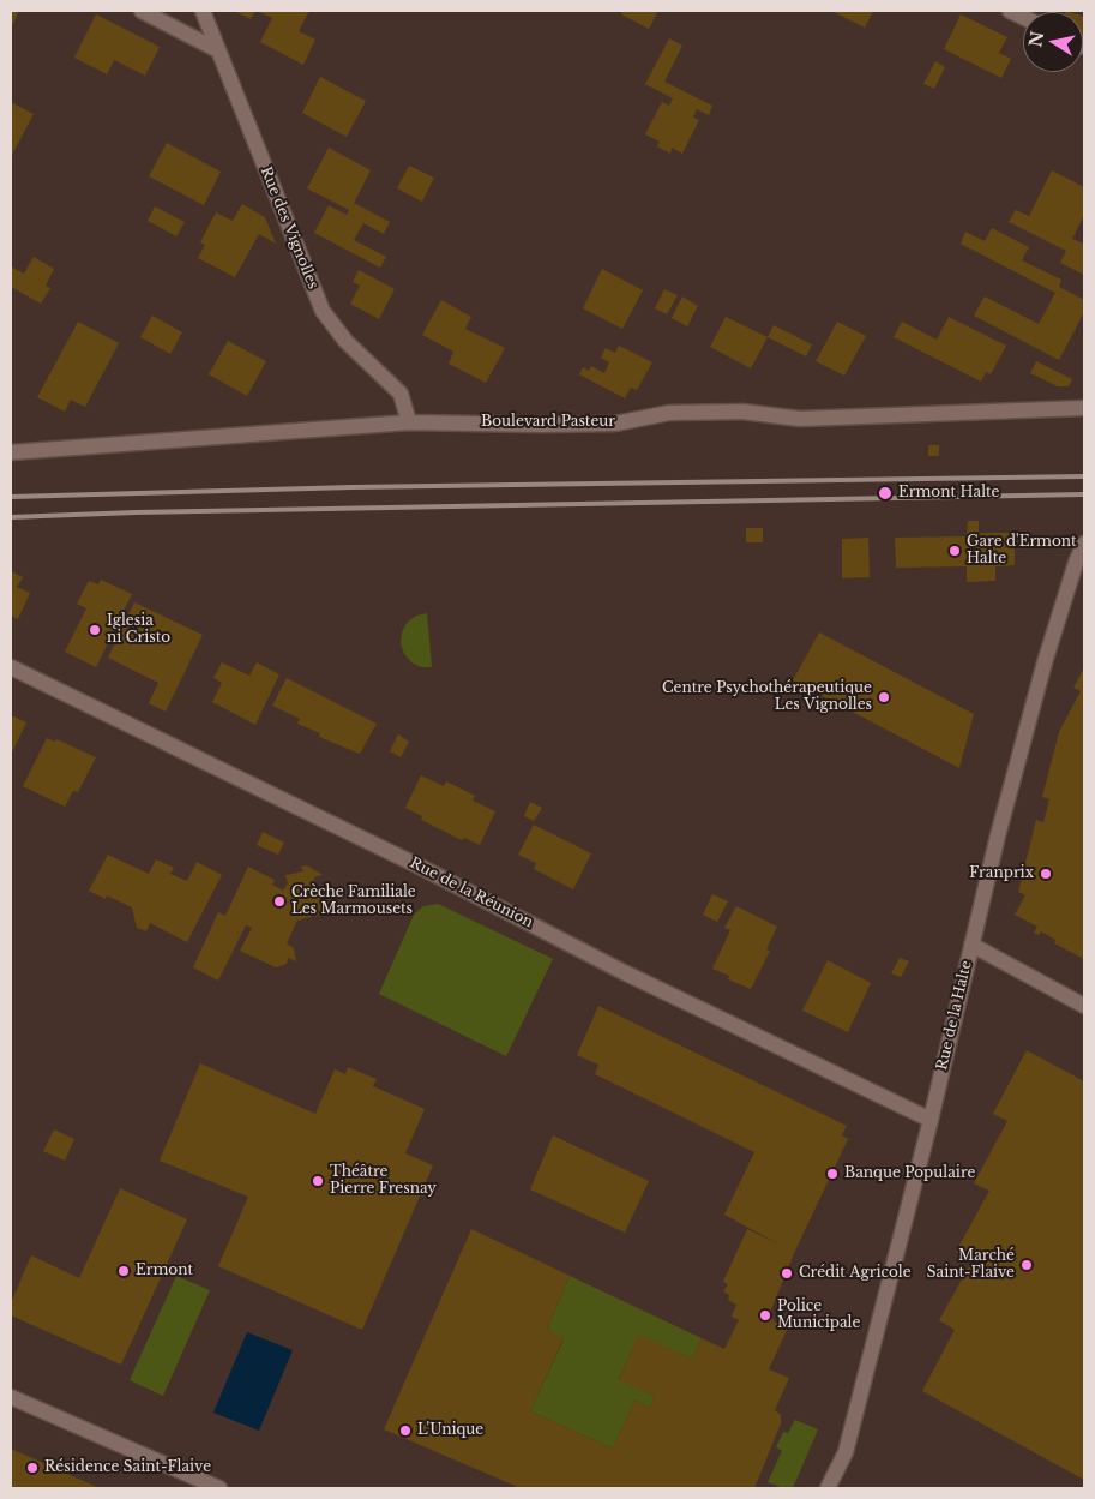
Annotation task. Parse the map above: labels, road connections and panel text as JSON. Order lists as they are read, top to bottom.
{
  "streets": {
    "street": [
      "Rue des Vignolles",
      "Boulevard Pasteur",
      "Rue de la Réunion",
      "Rue de la Halte"
    ]
  },
  "crossings": [
    ["Rue des Vignolles", "Boulevard Pasteur"],
    ["Rue de la Réunion", "Rue de la Halte"]
  ],
  "places": [
    "Ermont Halte",
    "Gare d'Ermont Halte",
    "Iglesia ni Cristo",
    "Centre Psychothérapeutique Les Vignolles",
    "Franprix",
    "Crèche Familiale Les Marmousets",
    "Banque Populaire",
    "Théâtre Pierre Fresnay",
    "Marché Saint-Flaive",
    "Ermont",
    "Crédit Agricole",
    "Police Municipale",
    "L'Unique",
    "Résidence Saint-Flaive"
  ],
  "north": "left"
}
